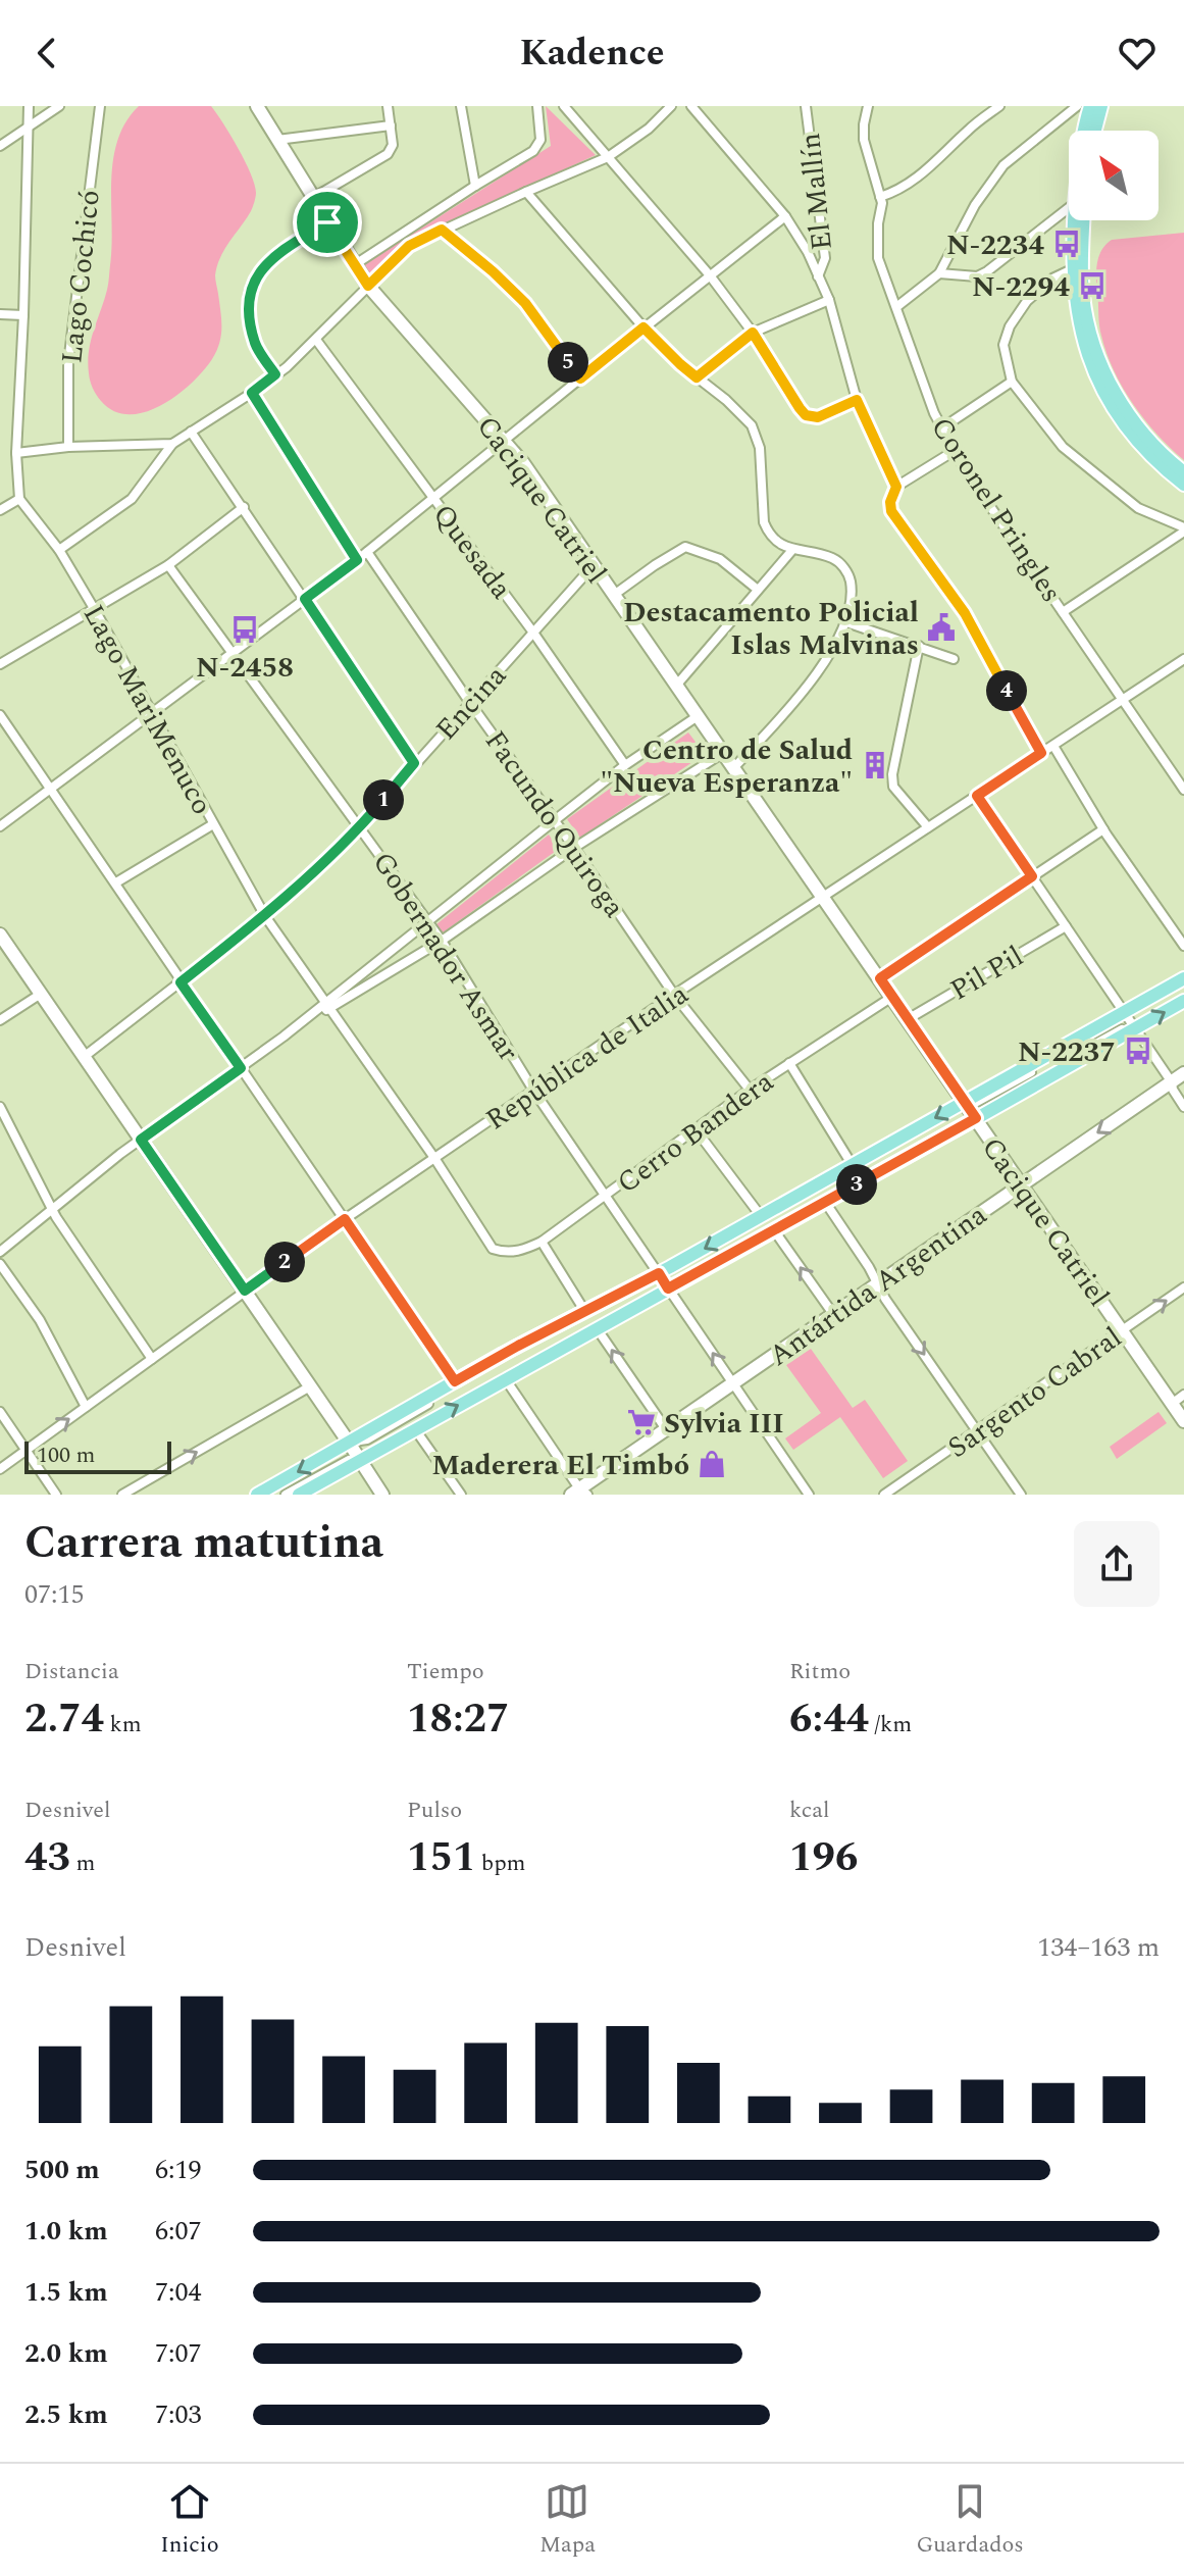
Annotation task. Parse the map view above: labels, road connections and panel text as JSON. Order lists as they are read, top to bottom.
{
  "streets": {
    "street": [
      "El Mallín",
      "Lago Cochicó",
      "Cacique Catriel",
      "Coronel Pringles",
      "Quesada",
      "Encina",
      "Lago MariMenuco",
      "Facundo Quiroga",
      "Gobernador Asmar",
      "Pil Pil",
      "República de Italia",
      "Cerro Bandera",
      "Antártida Argentina",
      "Sargento Cabral"
    ]
  },
  "crossings": [
    ["Cacique Catriel", "Encina"],
    ["Cacique Catriel", "Pil Pil"],
    ["Cacique Catriel", "República de Italia"],
    ["Cacique Catriel", "Cerro Bandera"],
    ["Cacique Catriel", "Antártida Argentina"],
    ["Cacique Catriel", "Sargento Cabral"],
    ["Coronel Pringles", "República de Italia"],
    ["Quesada", "Encina"],
    ["Encina", "Lago MariMenuco"],
    ["Encina", "Facundo Quiroga"],
    ["Encina", "Gobernador Asmar"],
    ["Lago MariMenuco", "República de Italia"],
    ["Lago MariMenuco", "Cerro Bandera"],
    ["Facundo Quiroga", "República de Italia"],
    ["Facundo Quiroga", "Cerro Bandera"],
    ["Gobernador Asmar", "República de Italia"],
    ["Gobernador Asmar", "Cerro Bandera"],
    ["Gobernador Asmar", "Antártida Argentina"]
  ],
  "places": {
    "bus stop": [
      "N-2234",
      "N-2294",
      "N-2458",
      "N-2237"
    ],
    "public building": ["Destacamento Policial Islas Malvinas"],
    "building": ["Centro de Salud \"Nueva Esperanza\""],
    "supermarket": ["Sylvia III"],
    "shop": ["Maderera El Timbó"]
  },
  "scale_bar": "100 m",
  "north": "top left",
  "page": {
    "header": "Kadence",
    "pins": [
      "5",
      "4",
      "1",
      "3",
      "2"
    ],
    "scale": "100 m",
    "heading": ["Carrera matutina", "07:15"],
    "stats": [
      ["Distancia", "2.74 km"],
      ["Tiempo", "18:27"],
      ["Ritmo", "6:44 /km"],
      ["Desnivel", "43 m"],
      ["Pulso", "151 bpm"],
      ["kcal", "196"]
    ],
    "chart": ["Desnivel", "134–163 m"],
    "list": [
      {
        "name": "500 m",
        "note": "6:19"
      },
      {
        "name": "1.0 km",
        "note": "6:07"
      },
      {
        "name": "1.5 km",
        "note": "7:04"
      },
      {
        "name": "2.0 km",
        "note": "7:07"
      },
      {
        "name": "2.5 km",
        "note": "7:03"
      }
    ],
    "tabs": ["Inicio", "Mapa", "Guardados"]
  }
}
